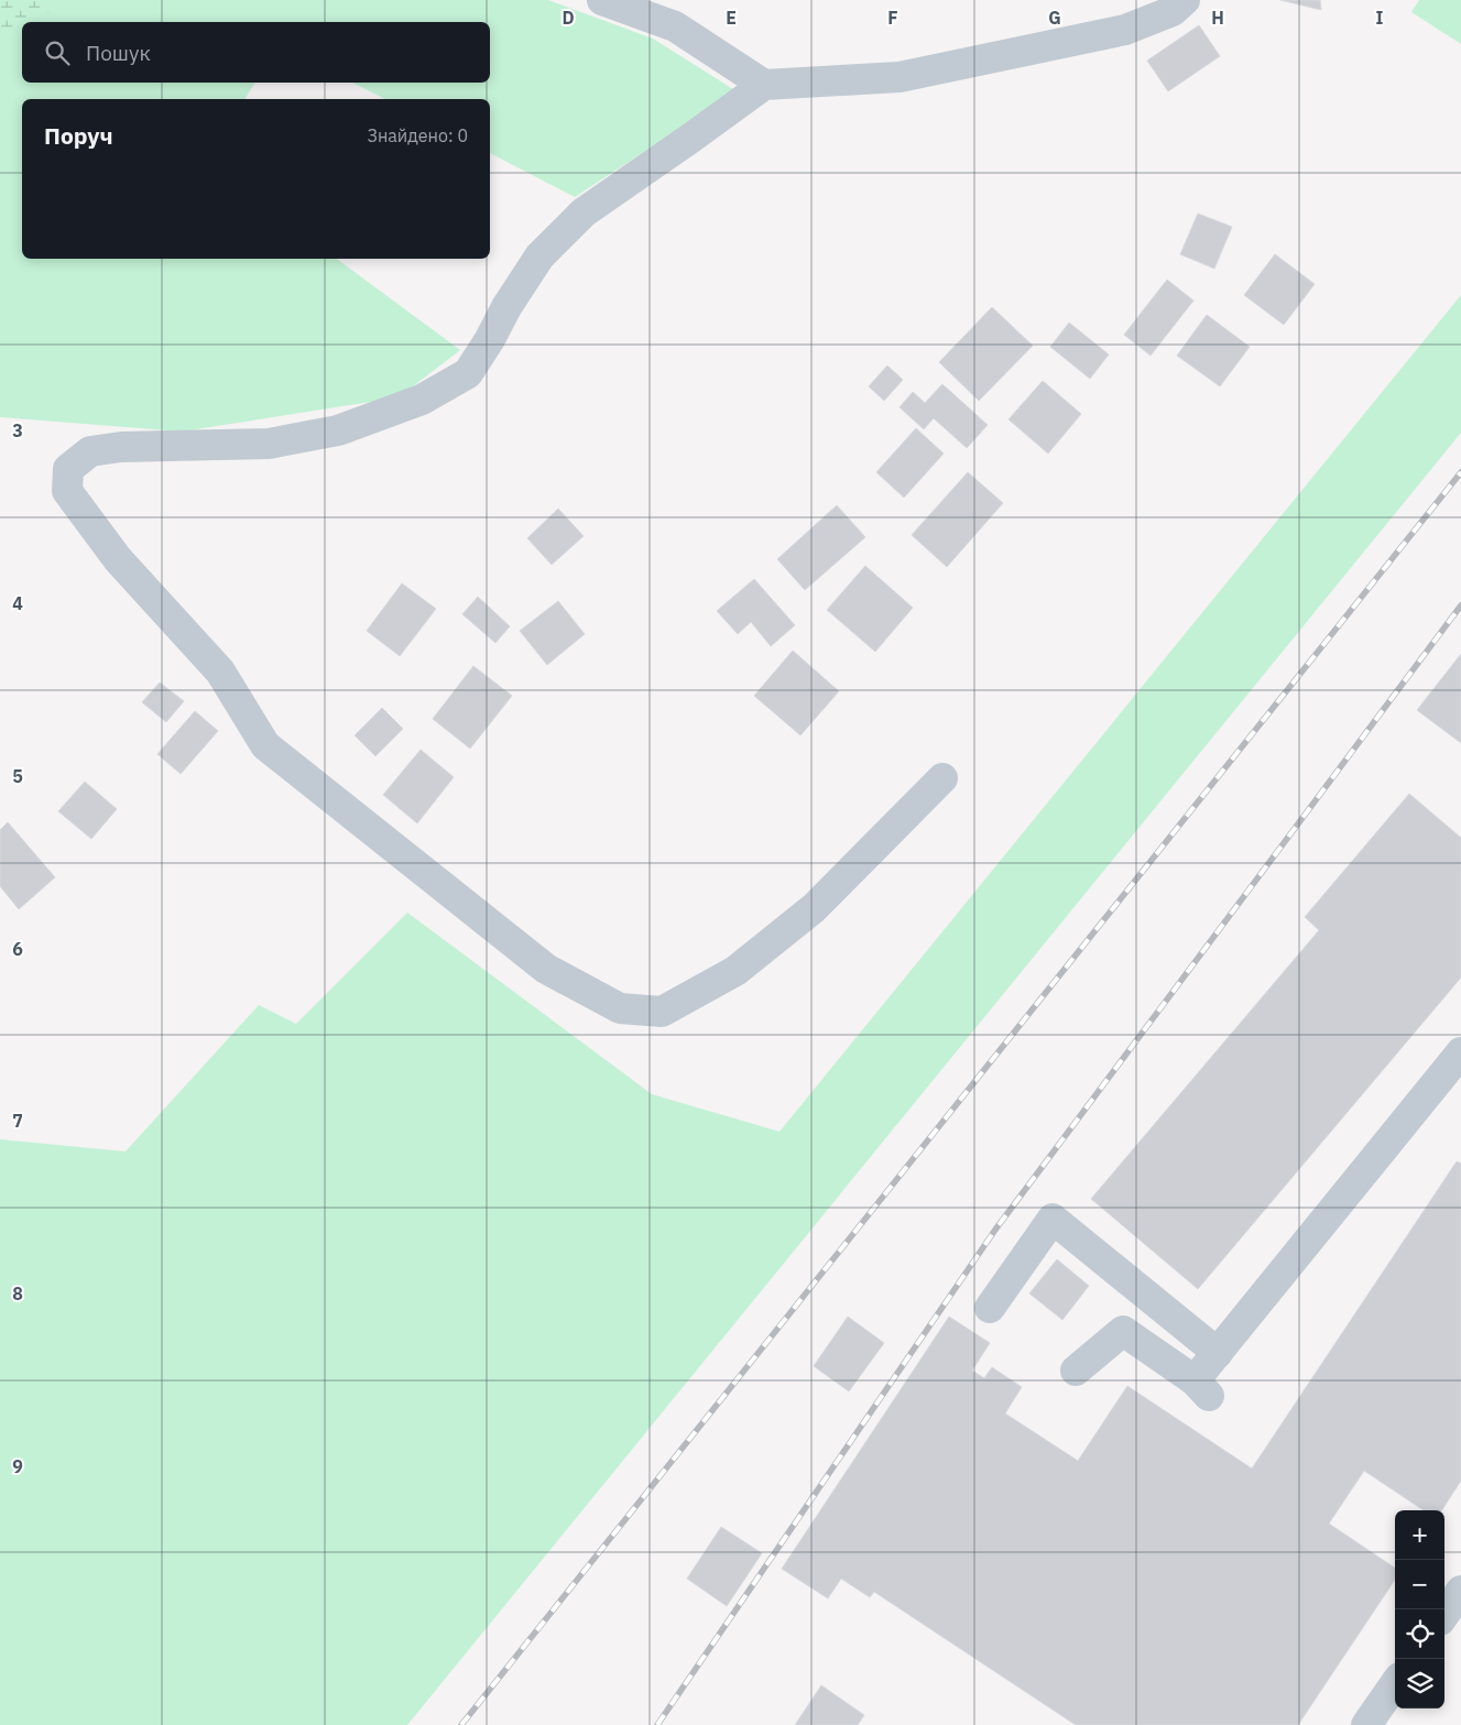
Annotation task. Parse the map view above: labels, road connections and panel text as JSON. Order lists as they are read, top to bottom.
{
  "page": {
    "search": "Пошук",
    "heading": ["Поруч", "Знайдено: 0"],
    "map_buttons": ["+", "−"]
  },
  "grid": {
    "columns": [
      "D",
      "E",
      "F",
      "G",
      "H",
      "I"
    ],
    "rows": [
      "3",
      "4",
      "5",
      "6",
      "7",
      "8",
      "9"
    ]
  }
}
